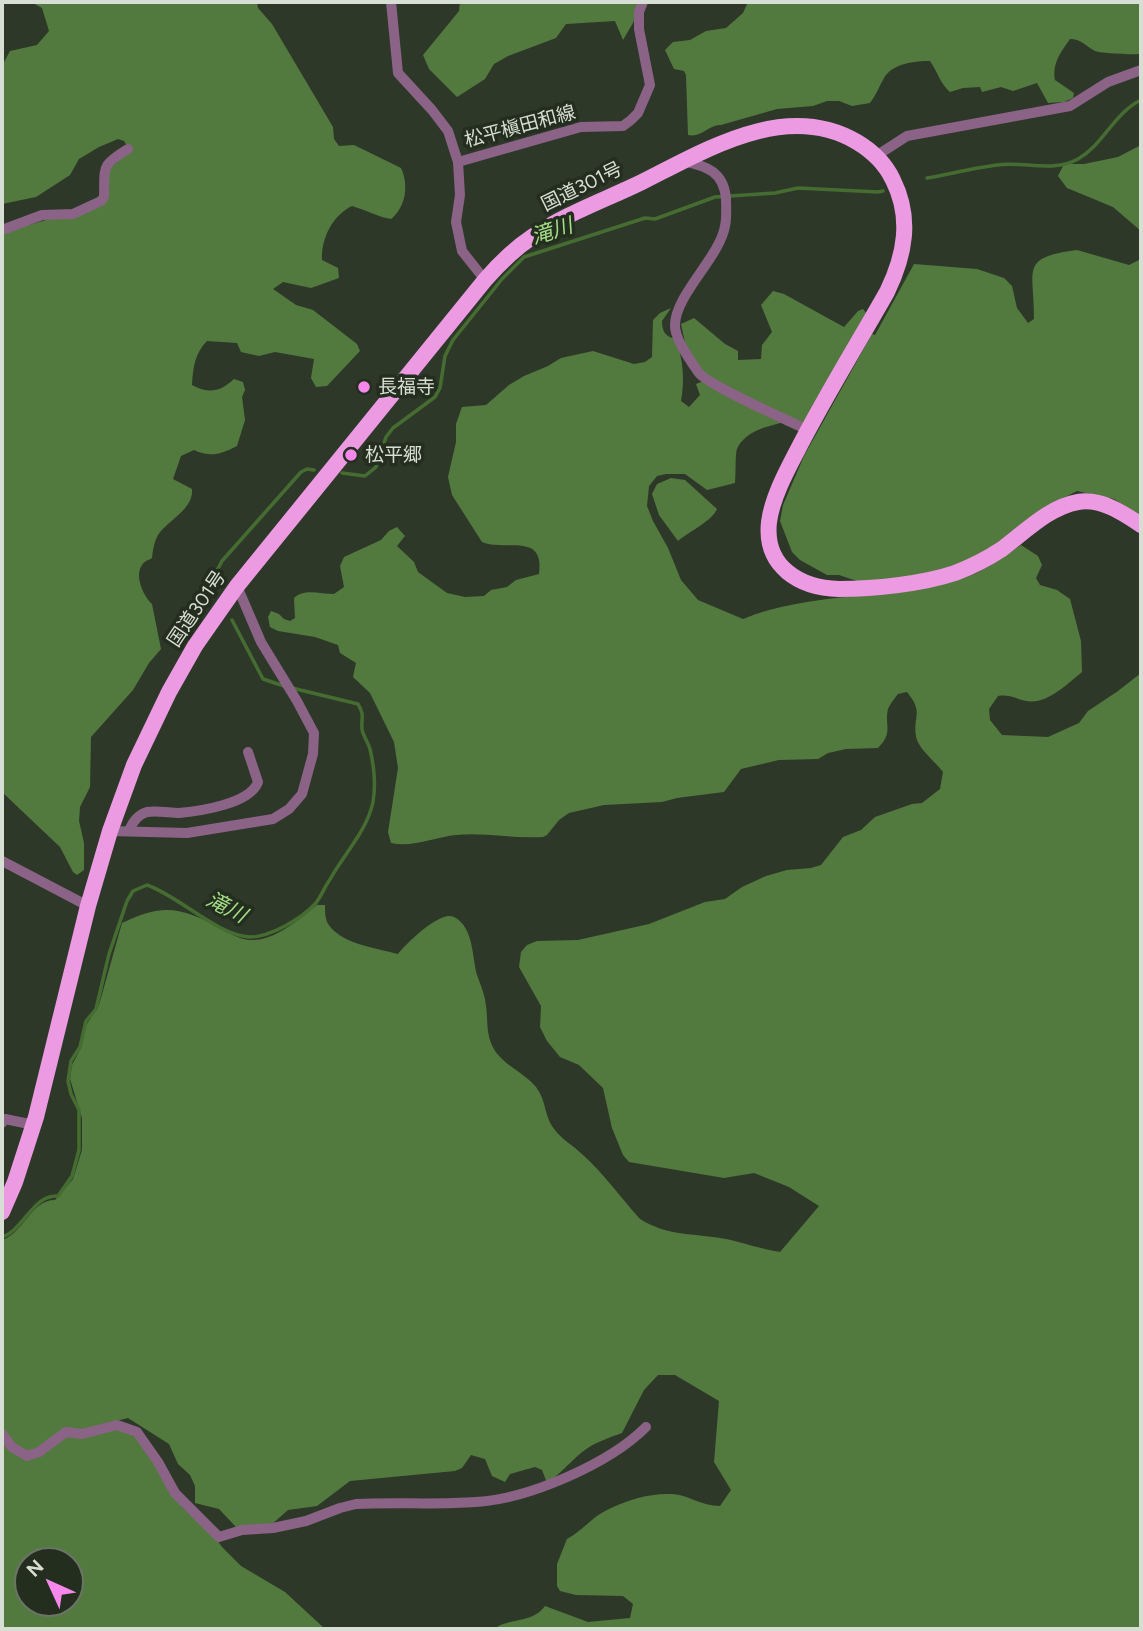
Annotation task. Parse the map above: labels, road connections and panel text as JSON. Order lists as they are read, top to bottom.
{
  "streets": {
    "highway": ["国道301号"],
    "street": ["松平槇田和線"]
  },
  "water": ["滝川"],
  "places": ["長福寺", "松平郷"],
  "north": "top left"
}
